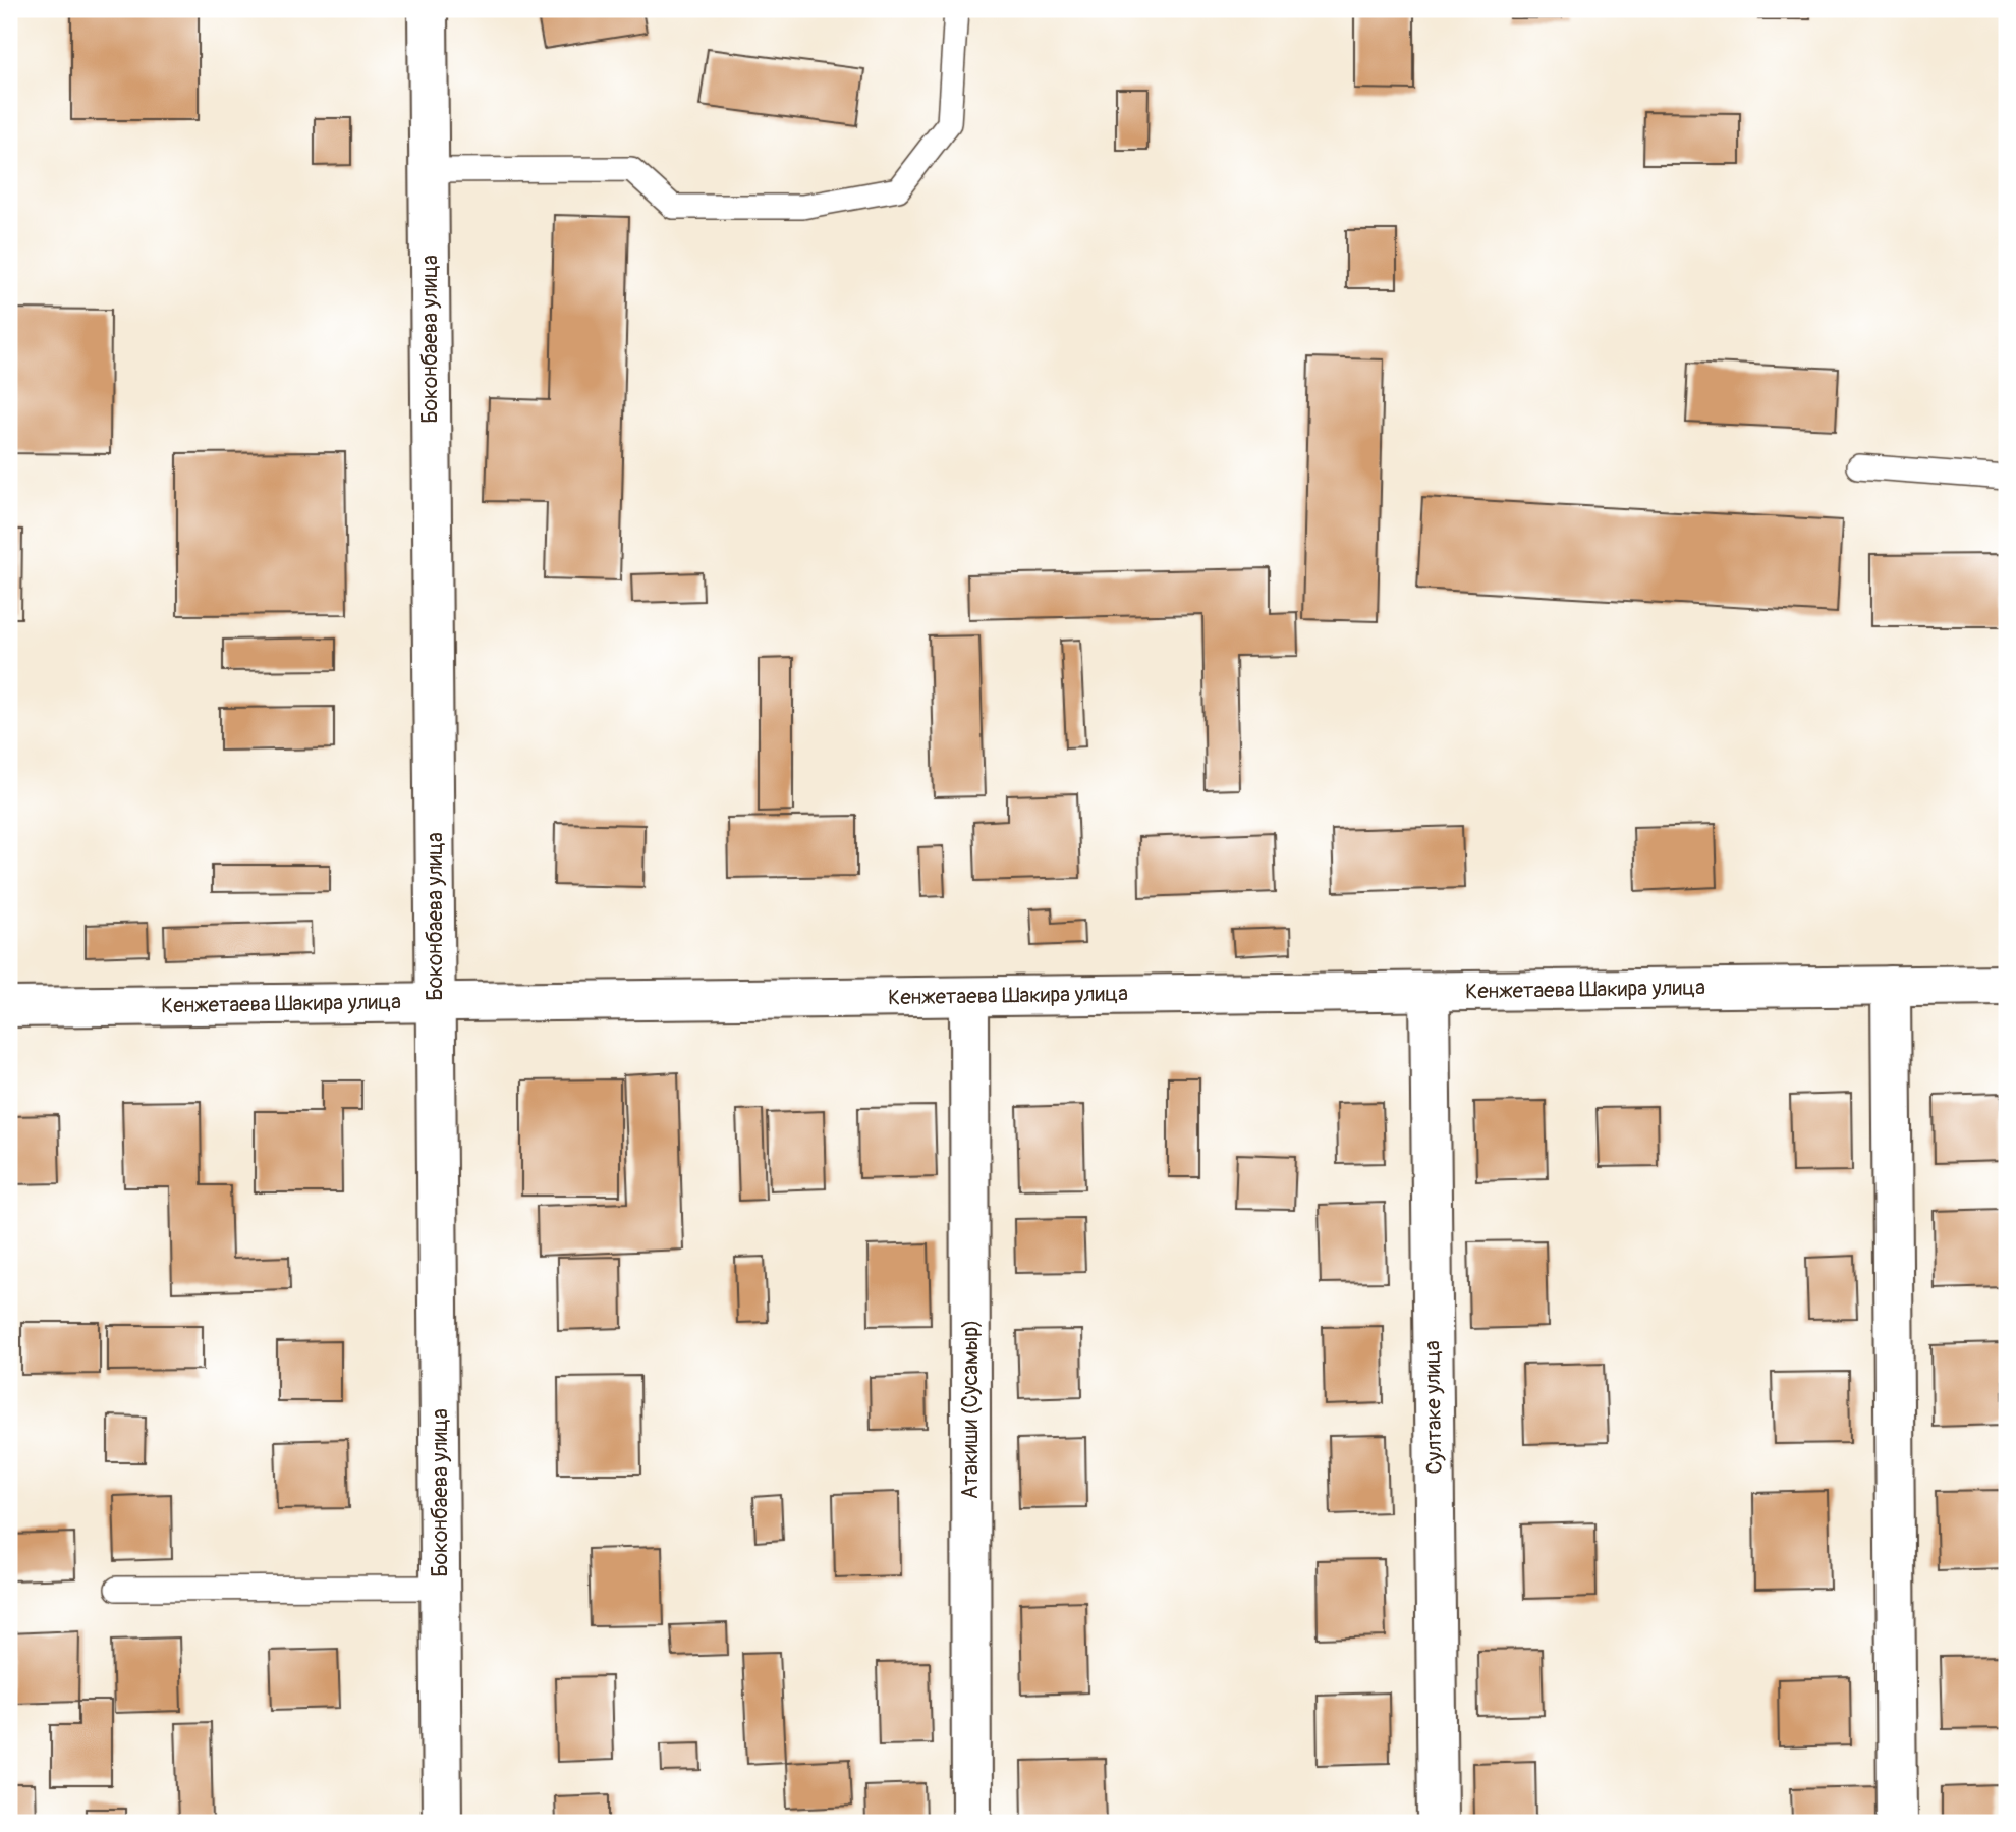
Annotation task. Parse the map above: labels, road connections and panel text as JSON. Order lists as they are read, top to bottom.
{
  "streets": {
    "street": [
      "Боконбаева улица",
      "Кенжетаева Шакира улица",
      "Султаке улица",
      "Атакиши (Сусамыр)"
    ]
  },
  "crossings": [
    ["Боконбаева улица", "Кенжетаева Шакира улица"],
    ["Кенжетаева Шакира улица", "Султаке улица"],
    ["Кенжетаева Шакира улица", "Атакиши (Сусамыр)"]
  ]
}
